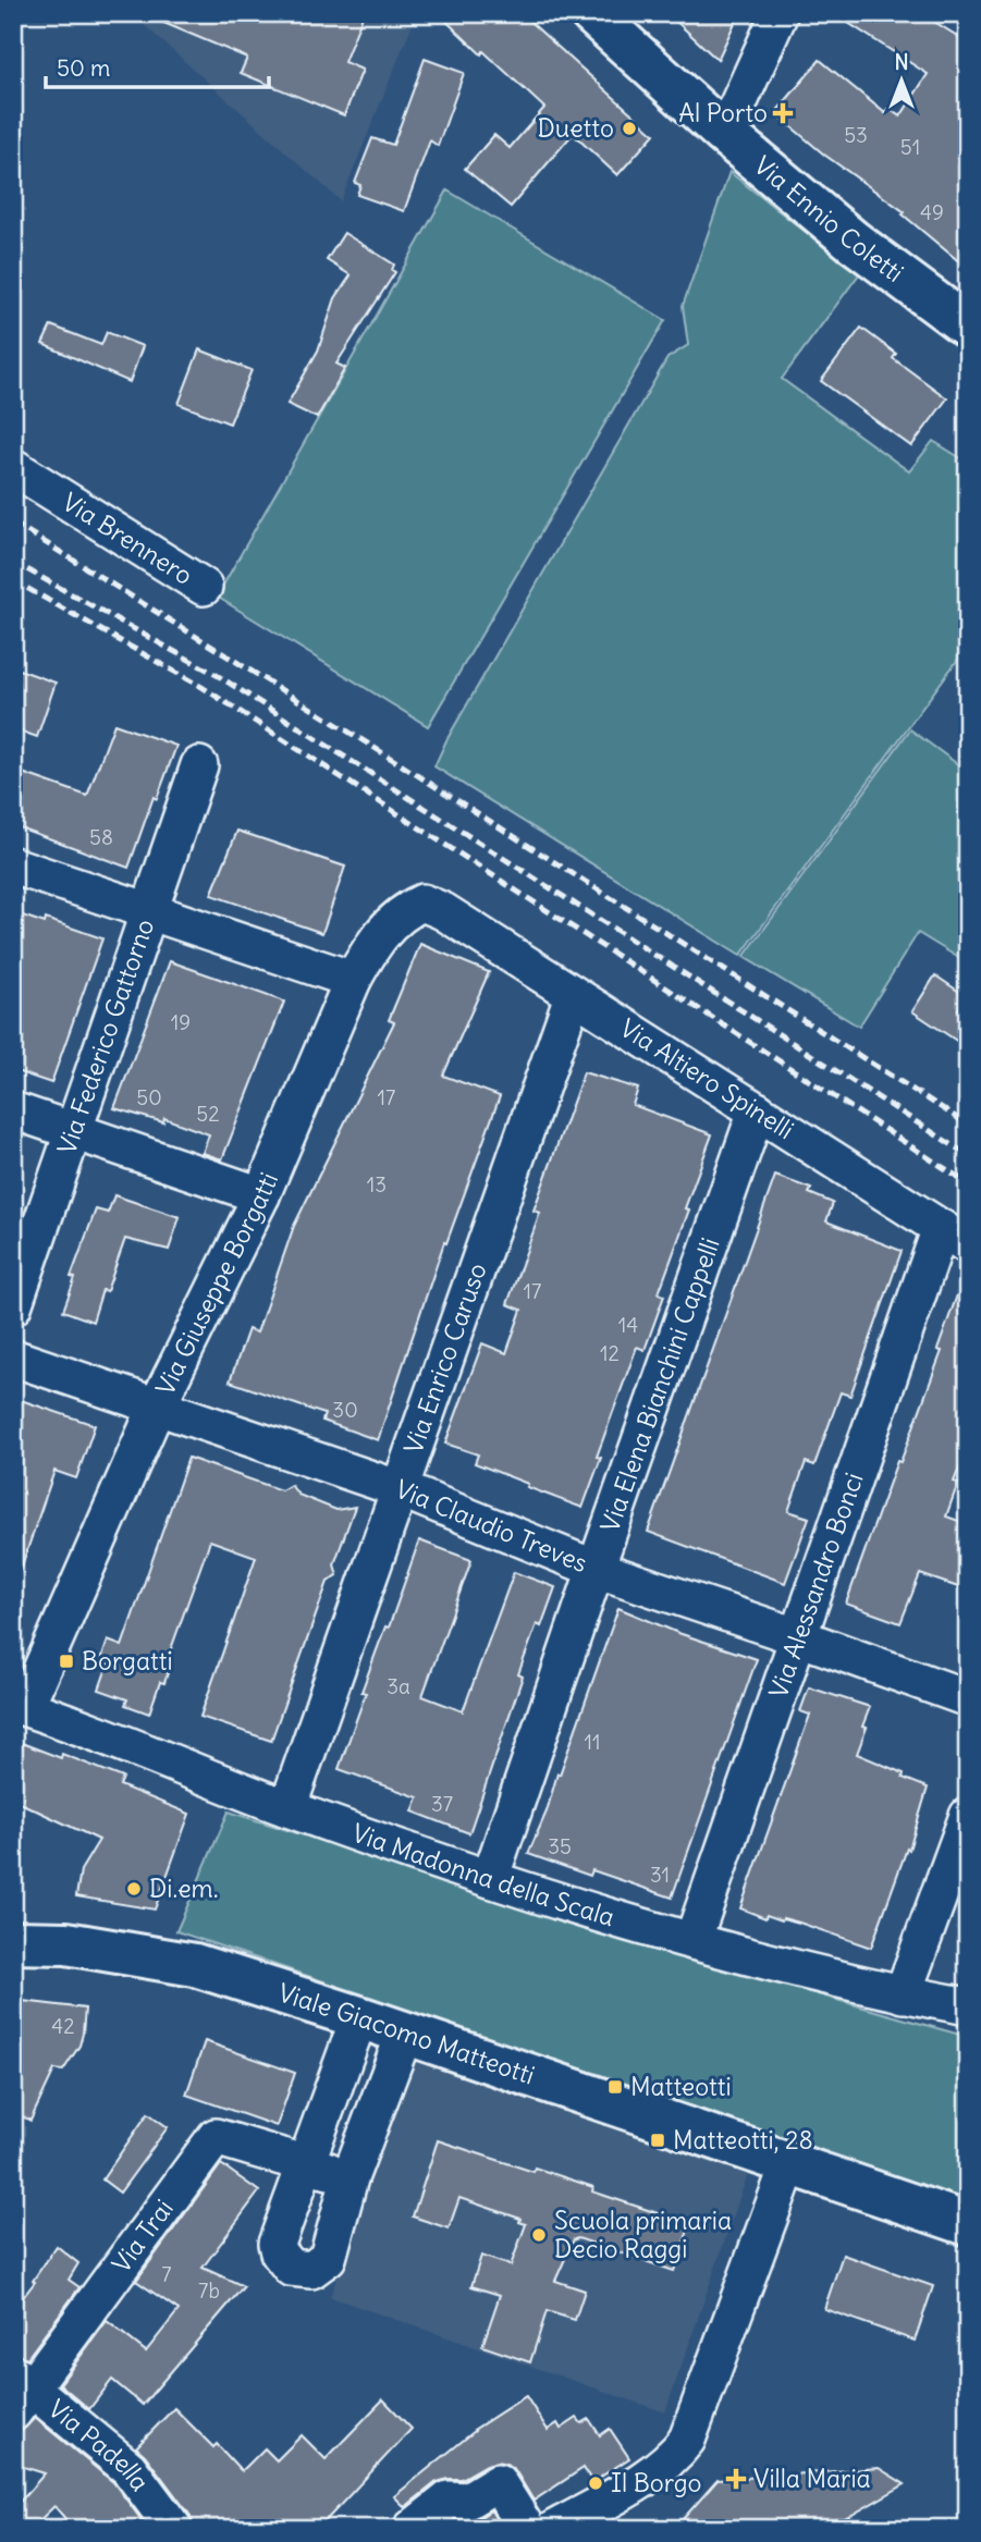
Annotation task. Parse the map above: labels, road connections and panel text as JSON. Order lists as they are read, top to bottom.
{
  "streets": {
    "main road": ["Via Ennio Coletti", "Viale Giacomo Matteotti"],
    "street": [
      "Via Brennero",
      "Via Federico Gattorno",
      "Via Altiero Spinelli",
      "Via Giuseppe Borgatti",
      "Via Enrico Caruso",
      "Via Elena Bianchini Cappelli",
      "Via Claudio Treves",
      "Via Alessandro Bonci",
      "Via Madonna della Scala",
      "Via Trai",
      "Via Padella"
    ]
  },
  "crossings": [
    ["Via Altiero Spinelli", "Via Giuseppe Borgatti"],
    ["Via Altiero Spinelli", "Via Enrico Caruso"],
    ["Via Altiero Spinelli", "Via Elena Bianchini Cappelli"],
    ["Via Altiero Spinelli", "Via Alessandro Bonci"],
    ["Via Giuseppe Borgatti", "Via Claudio Treves"],
    ["Via Giuseppe Borgatti", "Via Madonna della Scala"],
    ["Via Enrico Caruso", "Via Claudio Treves"],
    ["Via Enrico Caruso", "Via Madonna della Scala"],
    ["Via Elena Bianchini Cappelli", "Via Claudio Treves"],
    ["Via Elena Bianchini Cappelli", "Via Madonna della Scala"],
    ["Via Claudio Treves", "Via Alessandro Bonci"],
    ["Via Alessandro Bonci", "Via Madonna della Scala"],
    ["Via Trai", "Via Padella"]
  ],
  "places": {
    "health": ["Al Porto", "Villa Maria"],
    "other": [
      "Duetto",
      "Di.em.",
      "Scuola primaria Decio Raggi",
      "Il Borgo"
    ],
    "transit": ["Borgatti", "Matteotti", "Matteotti, 28"]
  },
  "house_numbers": [
    "53",
    "51",
    "49",
    "58",
    "19",
    "50",
    "17",
    "52",
    "13",
    "17",
    "14",
    "12",
    "30",
    "3a",
    "11",
    "37",
    "35",
    "31",
    "42",
    "7",
    "7b"
  ],
  "scale_bar": "50 m",
  "north": "top"
}
